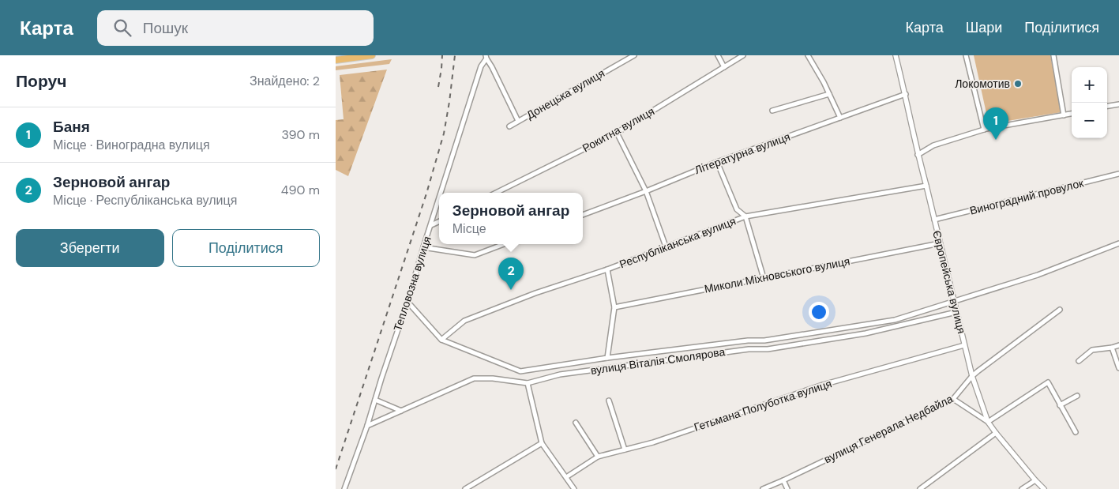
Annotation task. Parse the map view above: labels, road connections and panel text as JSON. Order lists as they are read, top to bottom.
{
  "streets": {
    "street": [
      "Донецька вулиця",
      "Рокитна вулиця",
      "Літературна вулиця",
      "Виноградний провулок",
      "Республіканська вулиця",
      "Миколи Міхновського вулиця",
      "Європейська вулиця",
      "Тепловозна вулиця",
      "вулиця Віталія Смолярова",
      "Гетьмана Полуботка вулиця",
      "вулиця Генерала Недбайла"
    ]
  },
  "crossings": [
    ["Донецька вулиця", "Тепловозна вулиця"],
    ["Літературна вулиця", "Європейська вулиця"],
    ["Виноградний провулок", "Європейська вулиця"],
    ["Республіканська вулиця", "Європейська вулиця"],
    ["Республіканська вулиця", "вулиця Віталія Смолярова"],
    ["Миколи Міхновського вулиця", "Європейська вулиця"],
    ["Європейська вулиця", "вулиця Віталія Смолярова"],
    ["Європейська вулиця", "Гетьмана Полуботка вулиця"],
    ["Європейська вулиця", "вулиця Генерала Недбайла"],
    ["Тепловозна вулиця", "вулиця Віталія Смолярова"]
  ],
  "places": ["Локомотив"],
  "page": {
    "header": "Карта",
    "search": "Пошук",
    "nav": ["Карта", "Шари", "Поділитися"],
    "heading": ["Поруч", "Знайдено: 2"],
    "map_buttons": ["+", "−"],
    "list": [
      {
        "mark": "1",
        "name": "Баня",
        "note": "Місце · Виноградна вулиця",
        "value": "390 m"
      },
      {
        "mark": "2",
        "name": "Зерновой ангар",
        "note": "Місце · Республіканська вулиця",
        "value": "490 m"
      }
    ],
    "pins": ["1", "2"],
    "popup": ["Зерновой ангар", "Місце"],
    "buttons": ["Зберегти", "Поділитися"]
  }
}
